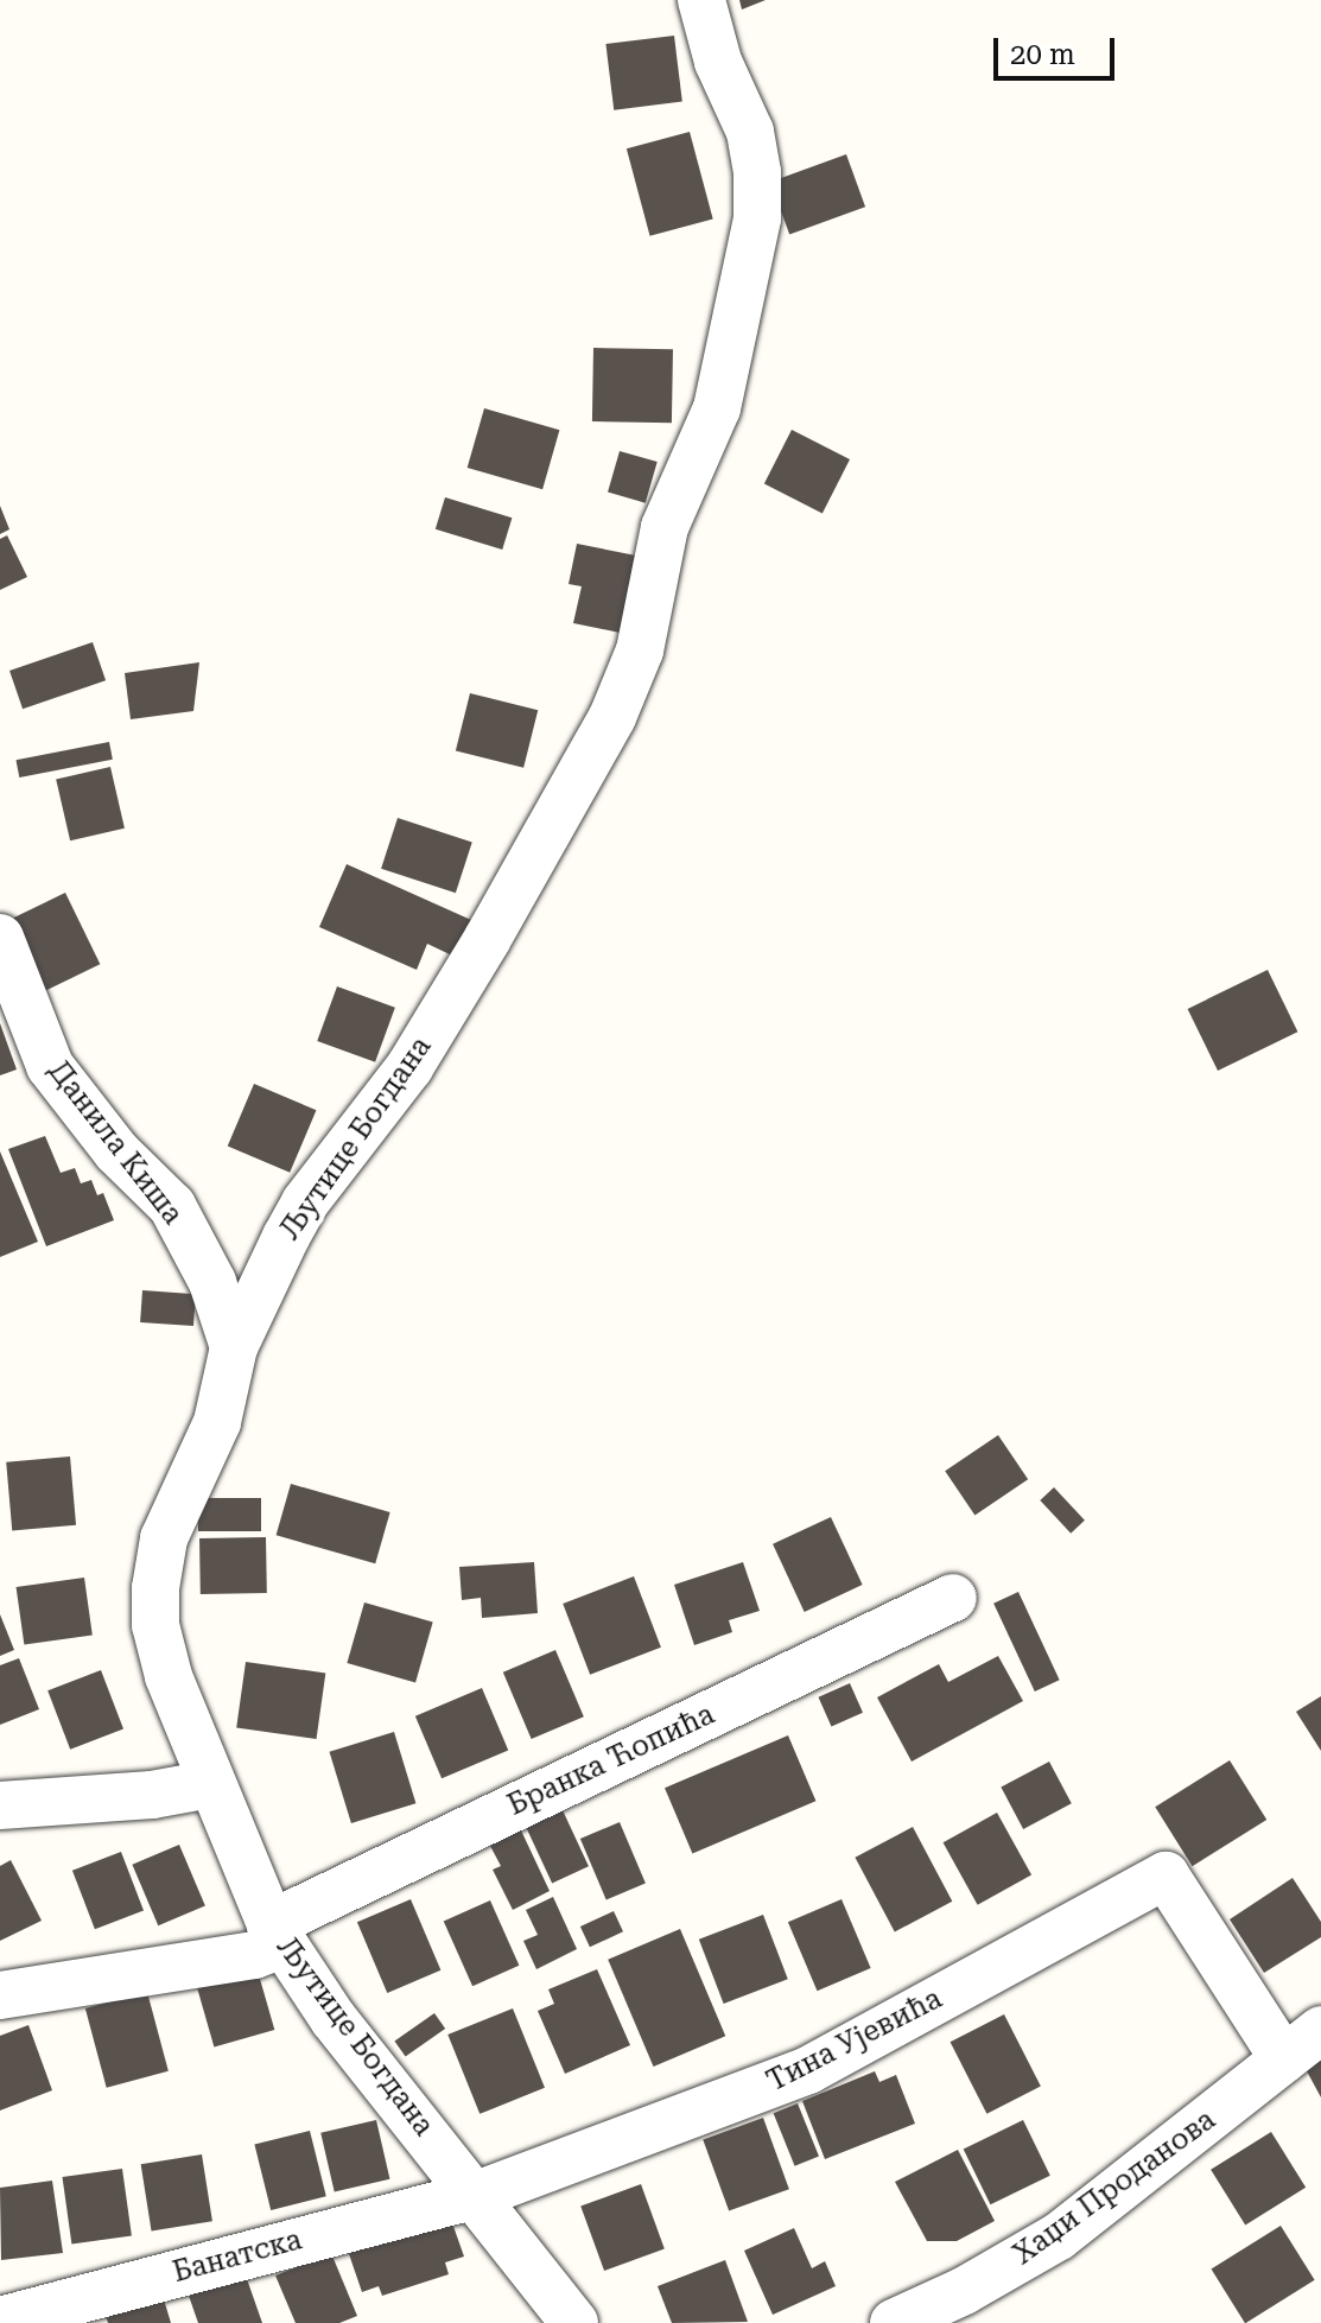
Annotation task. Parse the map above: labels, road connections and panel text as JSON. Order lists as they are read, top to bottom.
{
  "streets": {
    "street": [
      "Љутице Богдана",
      "Данила Киша",
      "Бранка Ћопића",
      "Тина Ујевића",
      "Хаџи Проданова",
      "Банатска"
    ]
  },
  "crossings": [
    ["Љутице Богдана", "Данила Киша"],
    ["Љутице Богдана", "Бранка Ћопића"],
    ["Љутице Богдана", "Тина Ујевића"],
    ["Љутице Богдана", "Банатска"],
    ["Тина Ујевића", "Хаџи Проданова"],
    ["Тина Ујевића", "Банатска"]
  ],
  "scale_bar": "20 m"
}
